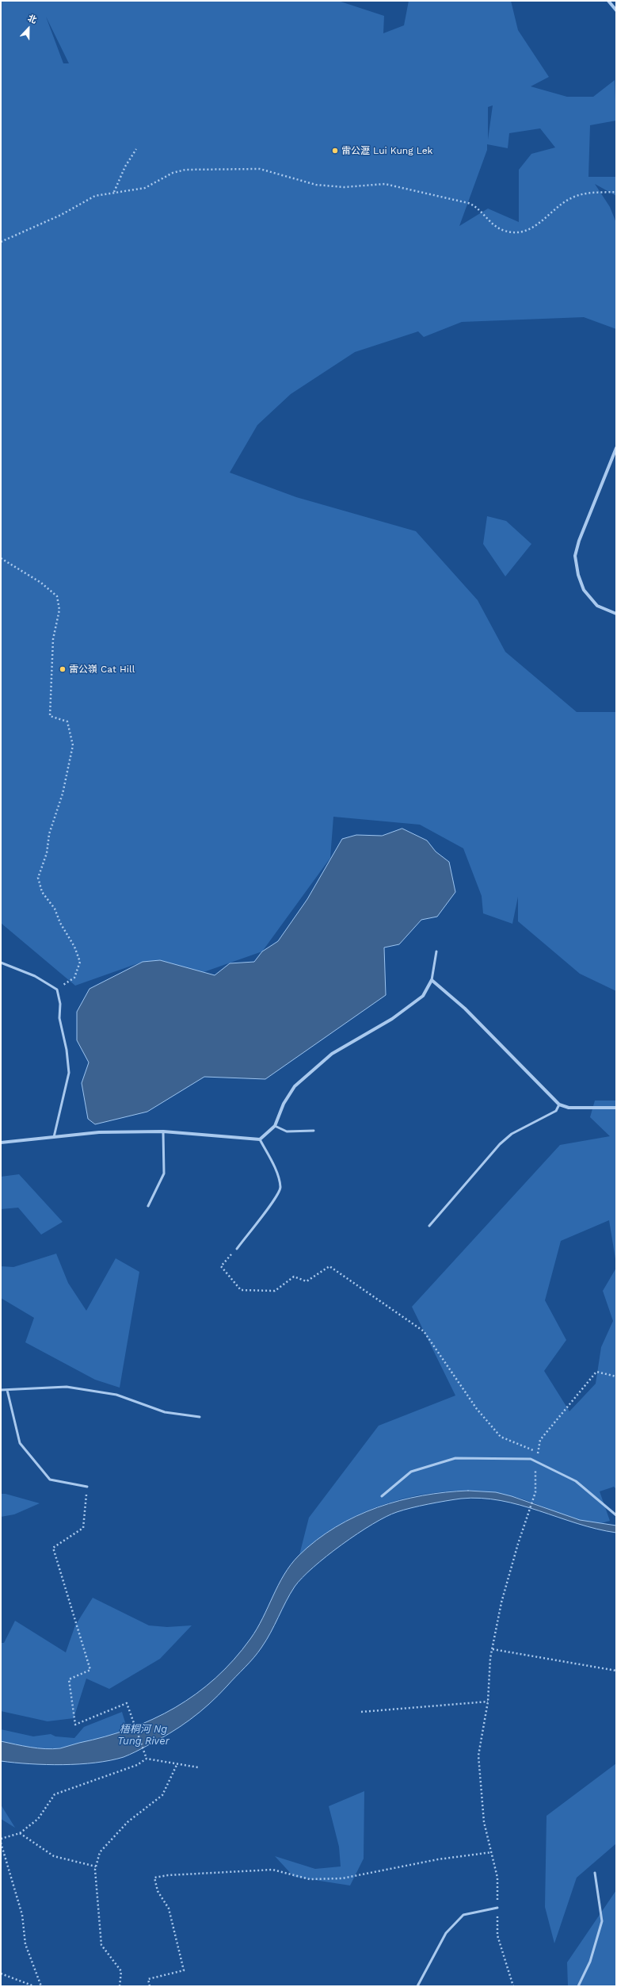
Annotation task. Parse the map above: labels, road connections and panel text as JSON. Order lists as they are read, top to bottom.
{
  "water": ["梧桐河 Ng Tung River"],
  "places": ["雷公瀝 Lui Kung Lek", "雷公嶺 Cat Hill"],
  "north": "top"
}
